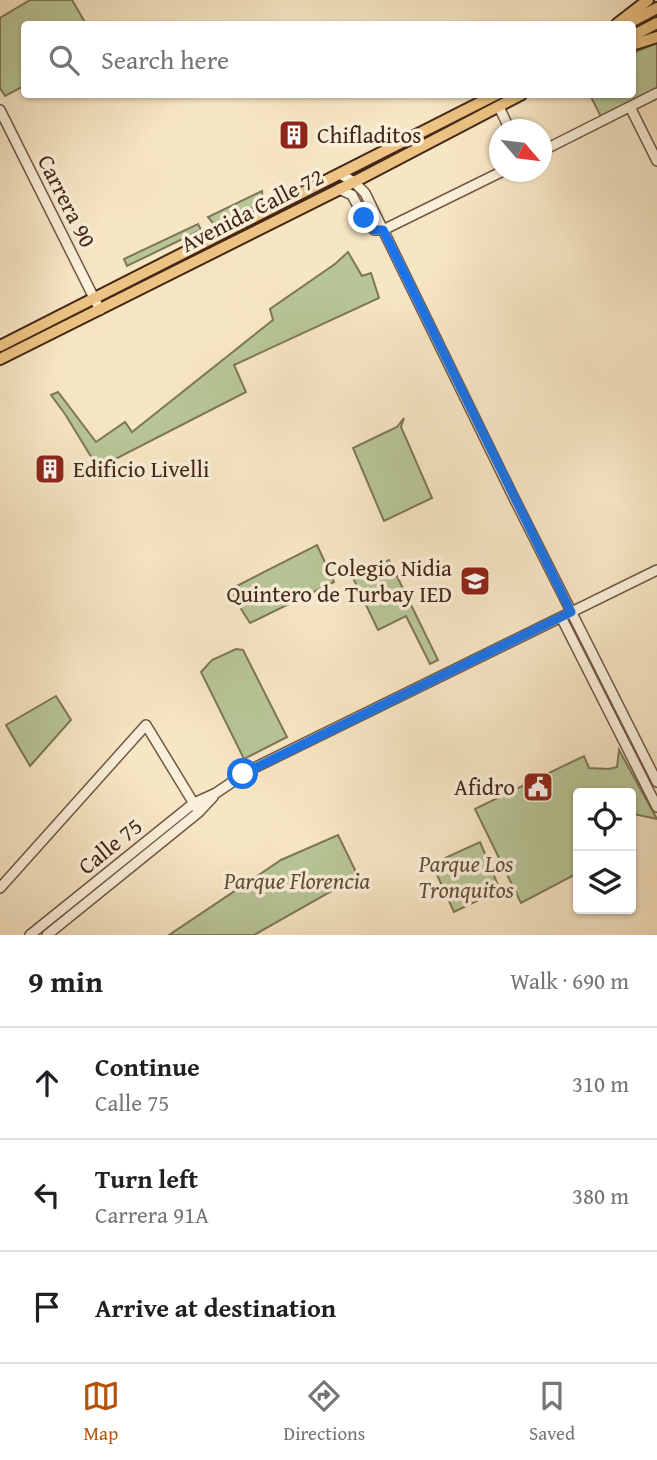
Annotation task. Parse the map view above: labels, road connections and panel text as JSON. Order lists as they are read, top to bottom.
{
  "streets": {
    "main road": ["Avenida Calle 72"],
    "street": ["Carrera 90", "Calle 75"]
  },
  "crossings": [
    ["Carrera 90", "Avenida Calle 72"]
  ],
  "parks": ["Parque Los Tronquitos", "Parque Florencia"],
  "places": {
    "building": ["Chifladitos", "Edificio Livelli"],
    "school or university": ["Colegio Nidia Quintero de Turbay IED"],
    "public building": ["Afidro"]
  },
  "north": "bottom right",
  "page": {
    "search": "Search here",
    "heading": ["9 min", "Walk · 690 m"],
    "list": [
      ["Continue", "Calle 75", "310 m"],
      ["Turn left", "Carrera 91A", "380 m"],
      "Arrive at destination"
    ],
    "nav": ["Map", "Directions", "Saved"]
  }
}
